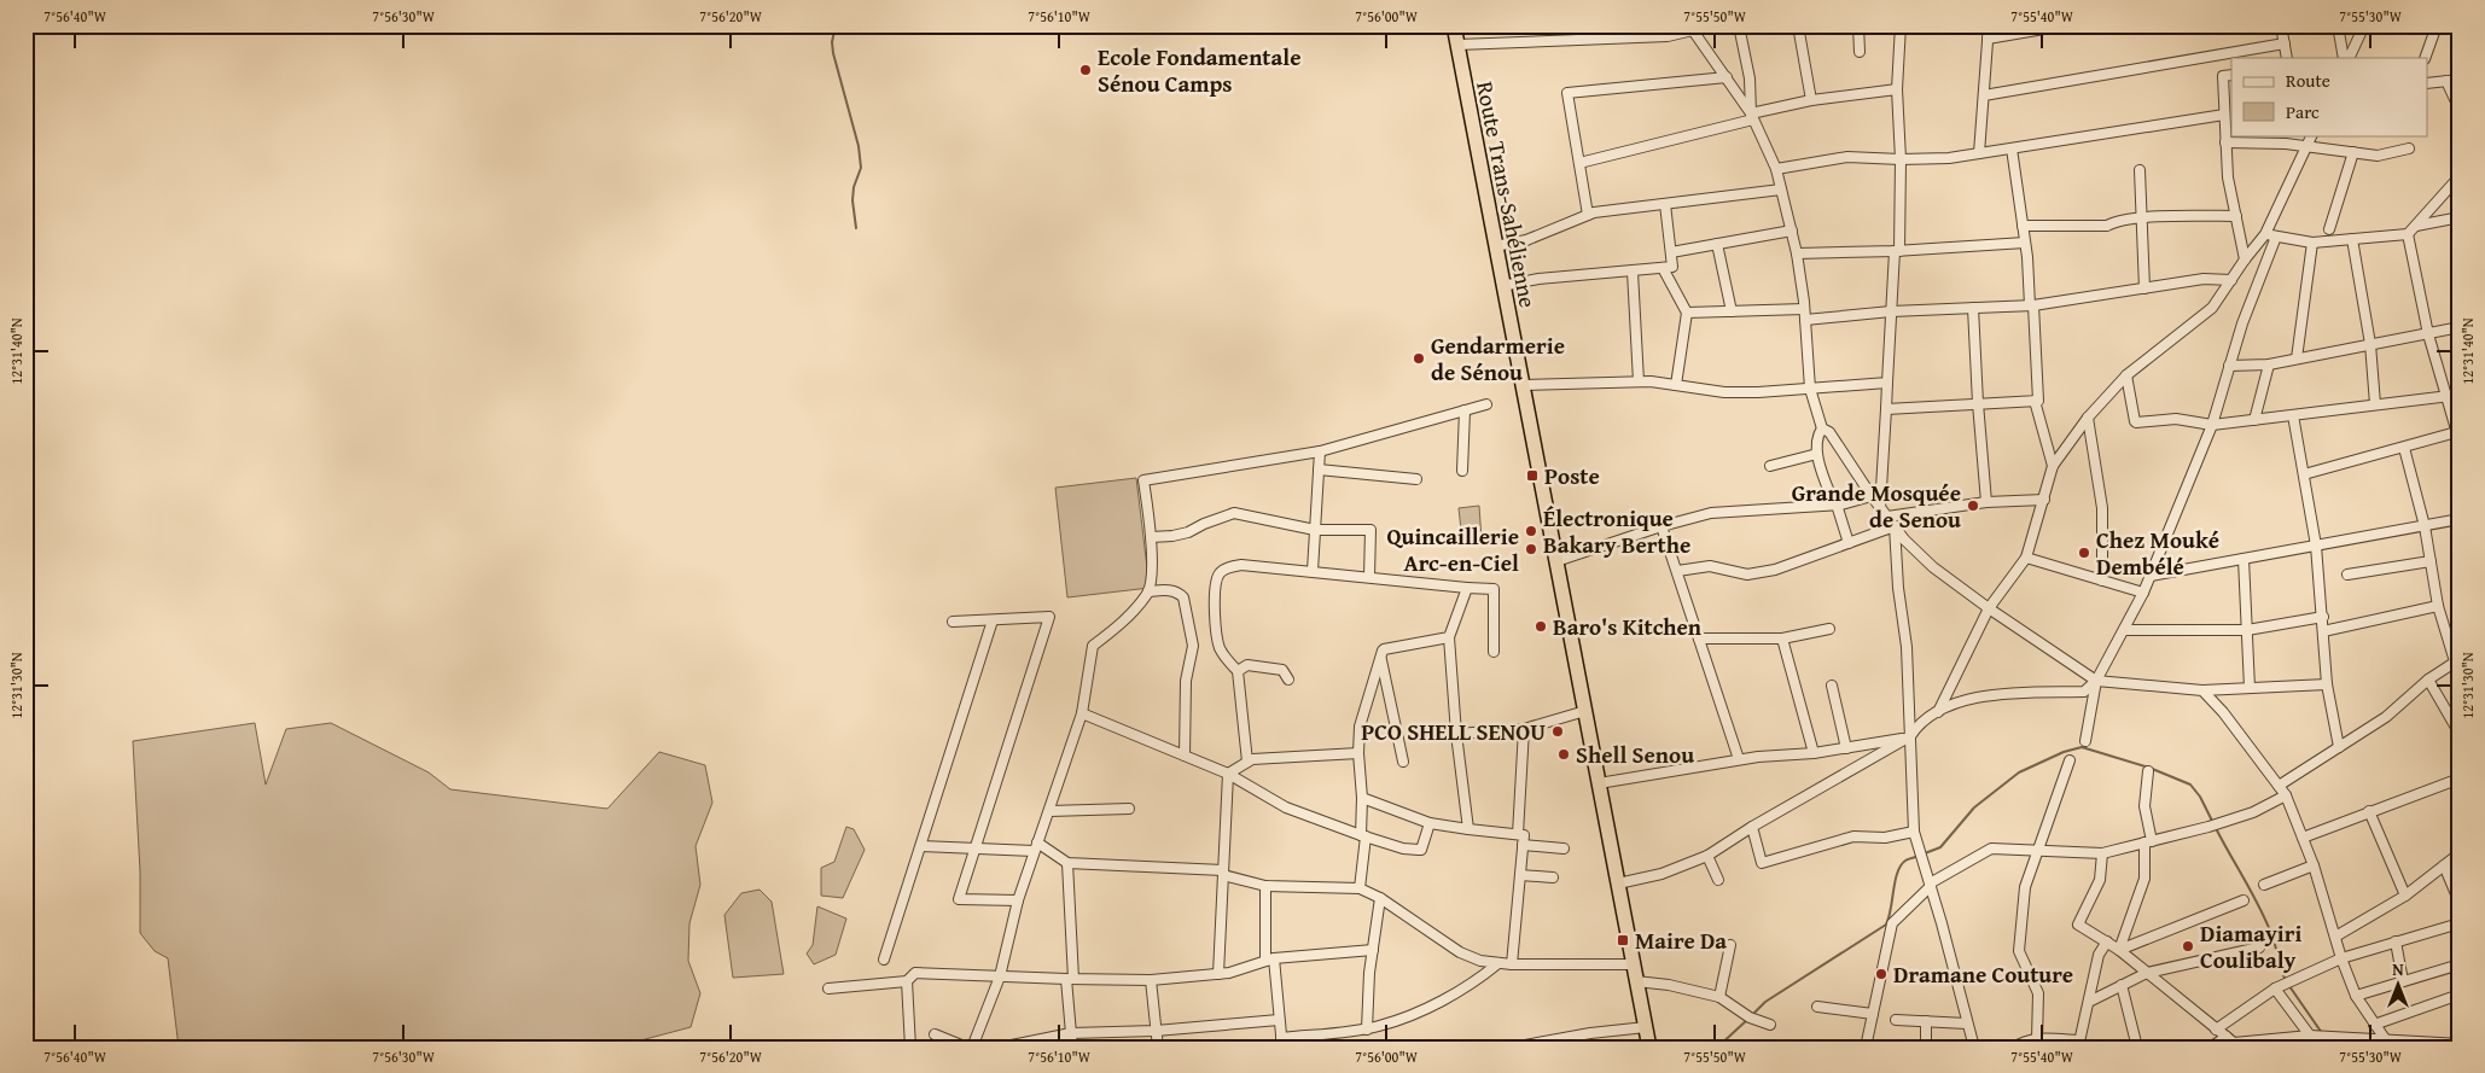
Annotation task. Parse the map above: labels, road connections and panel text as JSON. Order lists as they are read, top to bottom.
{
  "streets": {
    "highway": ["Route Trans-Sahélienne"]
  },
  "places": {
    "other": [
      "Ecole Fondamentale Sénou Camps",
      "Gendarmerie de Sénou",
      "Grande Mosquée de Senou",
      "Électronique Bakary Berthe",
      "Quincaillerie Arc-en-Ciel",
      "Chez Mouké Dembélé",
      "Baro's Kitchen",
      "PCO SHELL SENOU",
      "Shell Senou",
      "Diamayiri Coulibaly",
      "Dramane Couture"
    ],
    "transit": ["Poste", "Maire Da"]
  },
  "legend": ["Route", "Parc"],
  "north": "top",
  "coordinates": [
    "7°56'40\"W",
    "7°56'30\"W",
    "7°56'20\"W",
    "7°56'10\"W",
    "7°56'00\"W",
    "7°55'50\"W",
    "7°55'40\"W",
    "7°55'30\"W",
    "12°31'40\"N",
    "12°31'30\"N"
  ]
}
